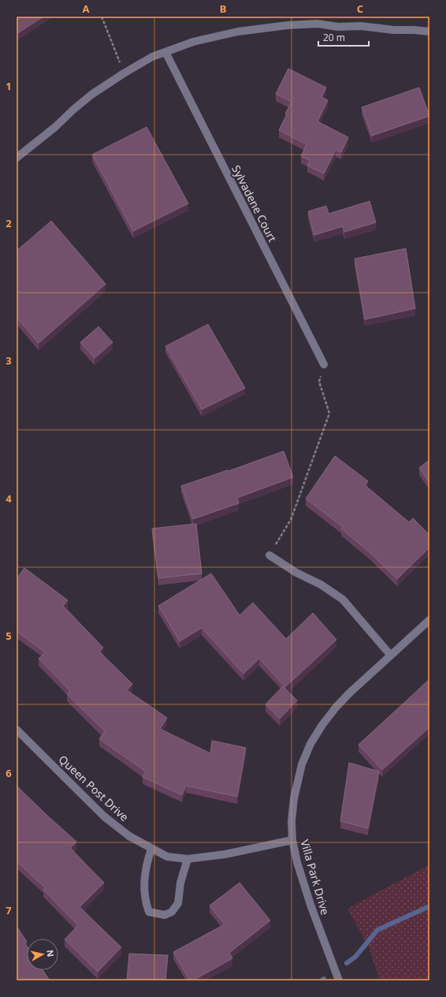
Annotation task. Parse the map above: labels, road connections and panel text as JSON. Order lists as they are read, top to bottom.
{
  "streets": {
    "street": ["Sylvadene Court", "Queen Post Drive", "Villa Park Drive"]
  },
  "crossings": [
    ["Queen Post Drive", "Villa Park Drive"]
  ],
  "scale_bar": "20 m",
  "north": "right",
  "grid": {
    "columns": ["A", "B", "C"],
    "rows": [
      "1",
      "2",
      "3",
      "4",
      "5",
      "6",
      "7"
    ]
  }
}
